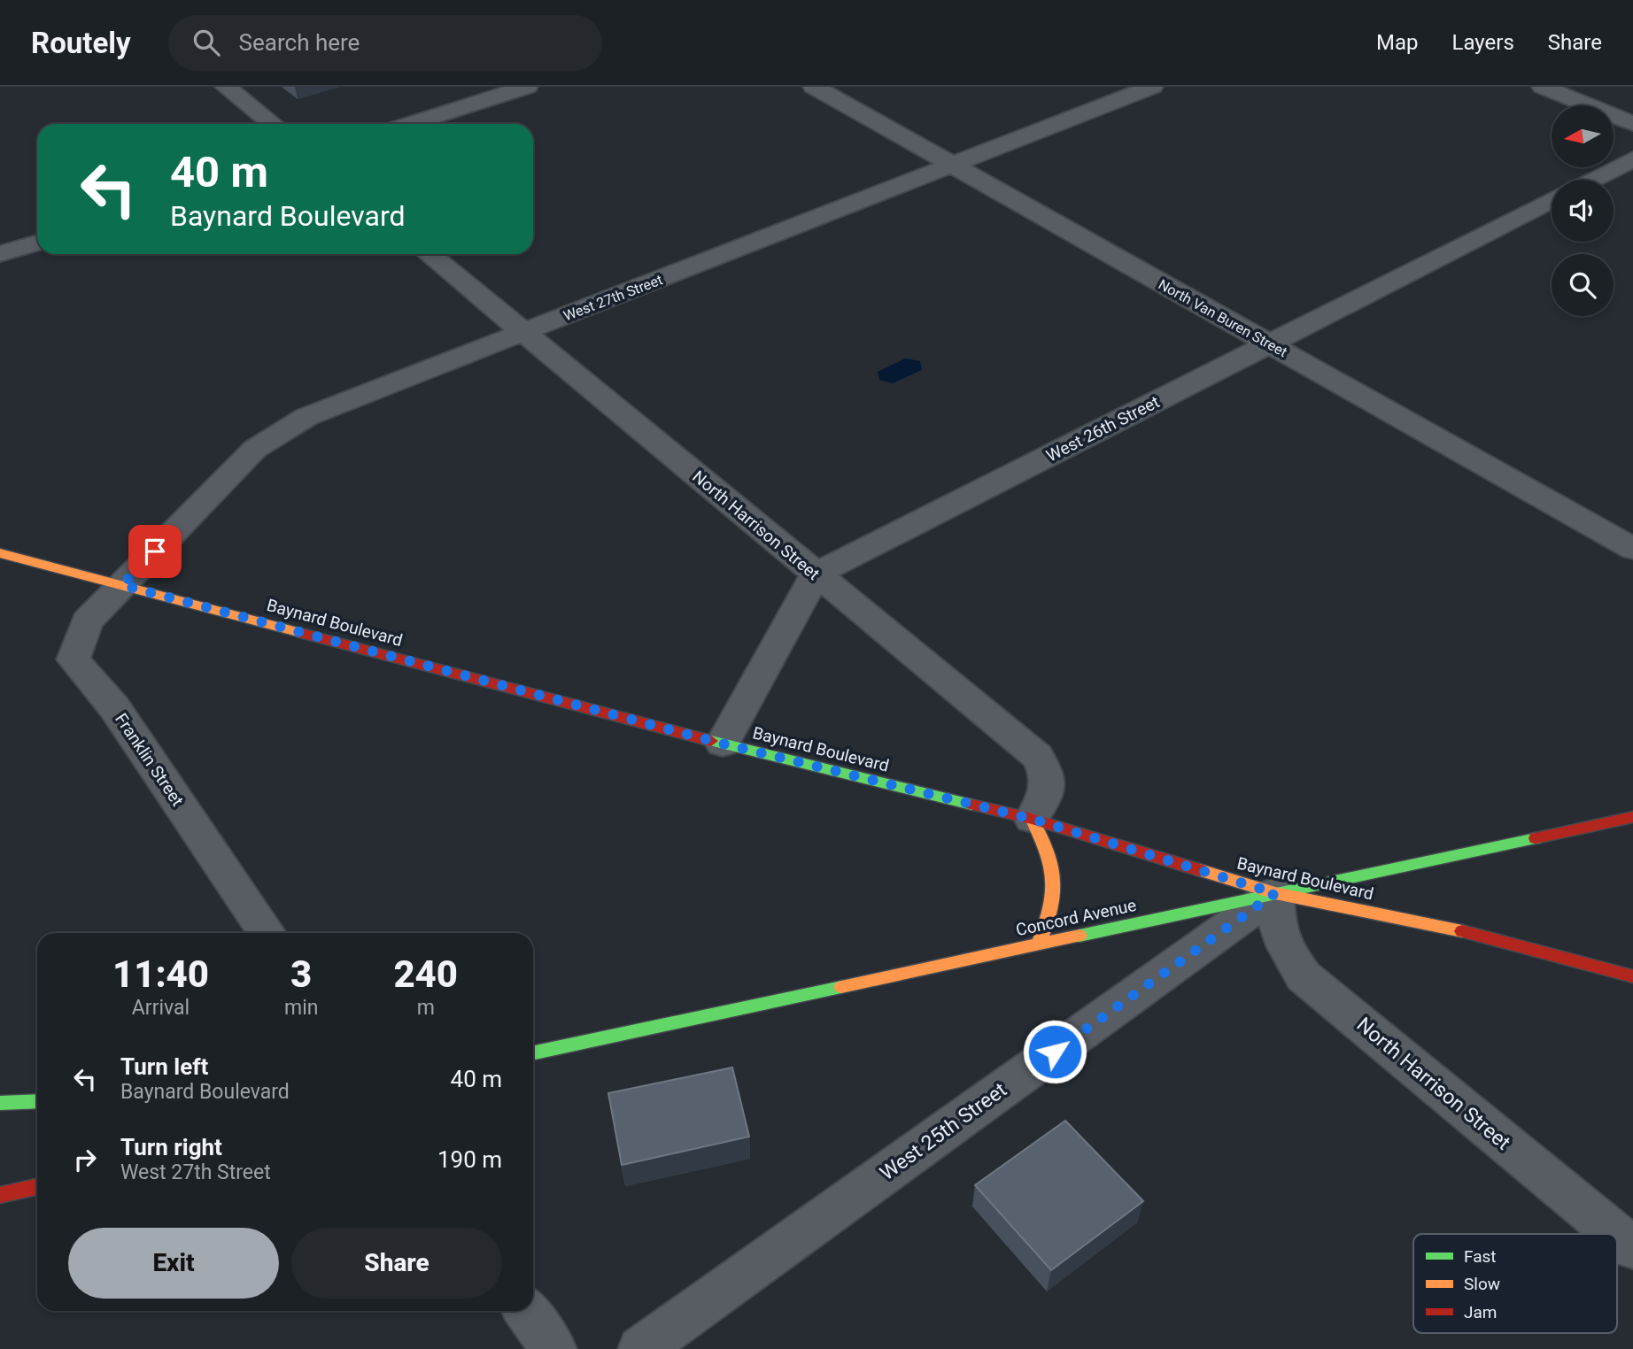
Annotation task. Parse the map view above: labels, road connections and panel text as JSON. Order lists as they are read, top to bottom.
{
  "streets": {
    "main road": ["Baynard Boulevard", "Concord Avenue"],
    "street": [
      "West 27th Street",
      "North Van Buren Street",
      "West 26th Street",
      "North Harrison Street",
      "Franklin Street",
      "West 25th Street"
    ]
  },
  "crossings": [
    ["West 27th Street", "North Van Buren Street"],
    ["West 27th Street", "North Harrison Street"],
    ["West 27th Street", "Baynard Boulevard"],
    ["West 27th Street", "Franklin Street"],
    ["North Van Buren Street", "West 26th Street"],
    ["West 26th Street", "North Harrison Street"],
    ["North Harrison Street", "Baynard Boulevard"],
    ["North Harrison Street", "Concord Avenue"],
    ["North Harrison Street", "West 25th Street"],
    ["Baynard Boulevard", "Franklin Street"],
    ["Baynard Boulevard", "Concord Avenue"],
    ["Baynard Boulevard", "West 25th Street"],
    ["Concord Avenue", "West 25th Street"]
  ],
  "legend": ["Fast", "Slow", "Jam"],
  "north": "left",
  "page": {
    "header": "Routely",
    "search": "Search here",
    "nav": ["Map", "Layers", "Share"],
    "turn": ["40 m", "Baynard Boulevard"],
    "eta": [
      "11:40",
      "Arrival",
      "3",
      "min",
      "240",
      "m"
    ],
    "list": [
      {
        "name": "Turn left",
        "note": "Baynard Boulevard",
        "value": "40 m"
      },
      {
        "name": "Turn right",
        "note": "West 27th Street",
        "value": "190 m"
      }
    ],
    "buttons": ["Exit", "Share"]
  }
}
